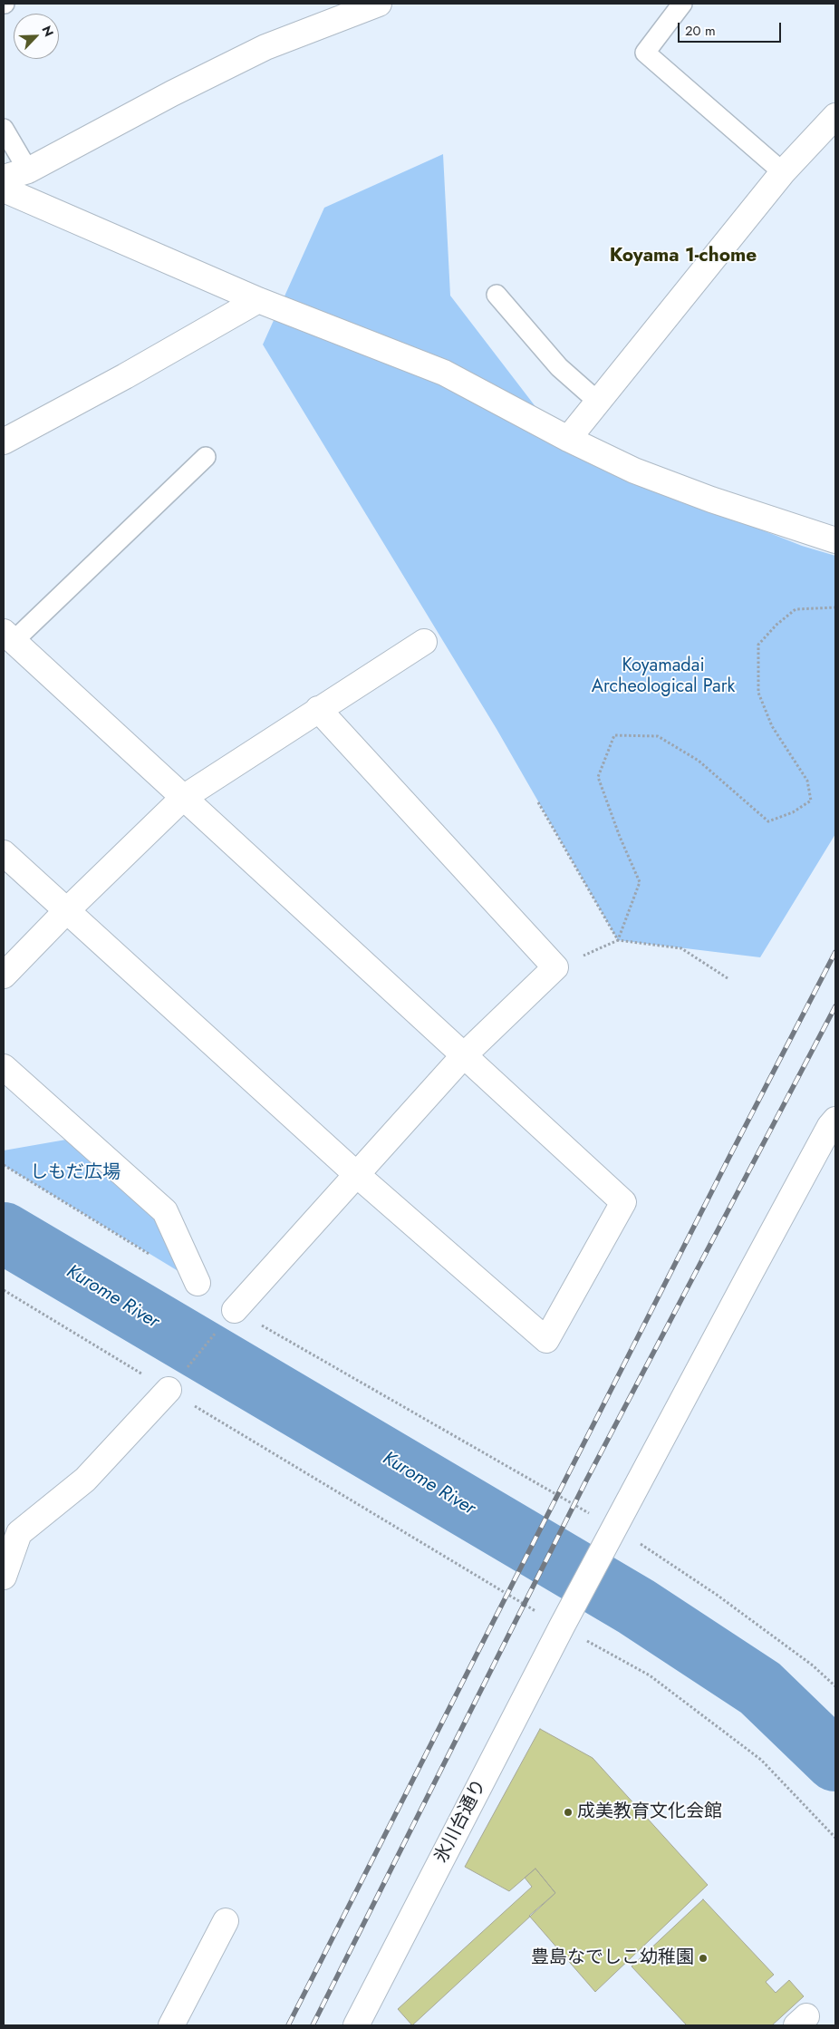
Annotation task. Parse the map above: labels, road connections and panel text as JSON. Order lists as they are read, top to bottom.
{
  "streets": {
    "street": ["氷川台通り"]
  },
  "districts": ["Koyama 1-chome"],
  "water": ["Kurome River"],
  "parks": ["Koyamadai Archeological Park", "しもだ広場"],
  "places": ["成美教育文化会館", "豊島なでしこ幼稚園"],
  "scale_bar": "20 m",
  "north": "top right"
}
